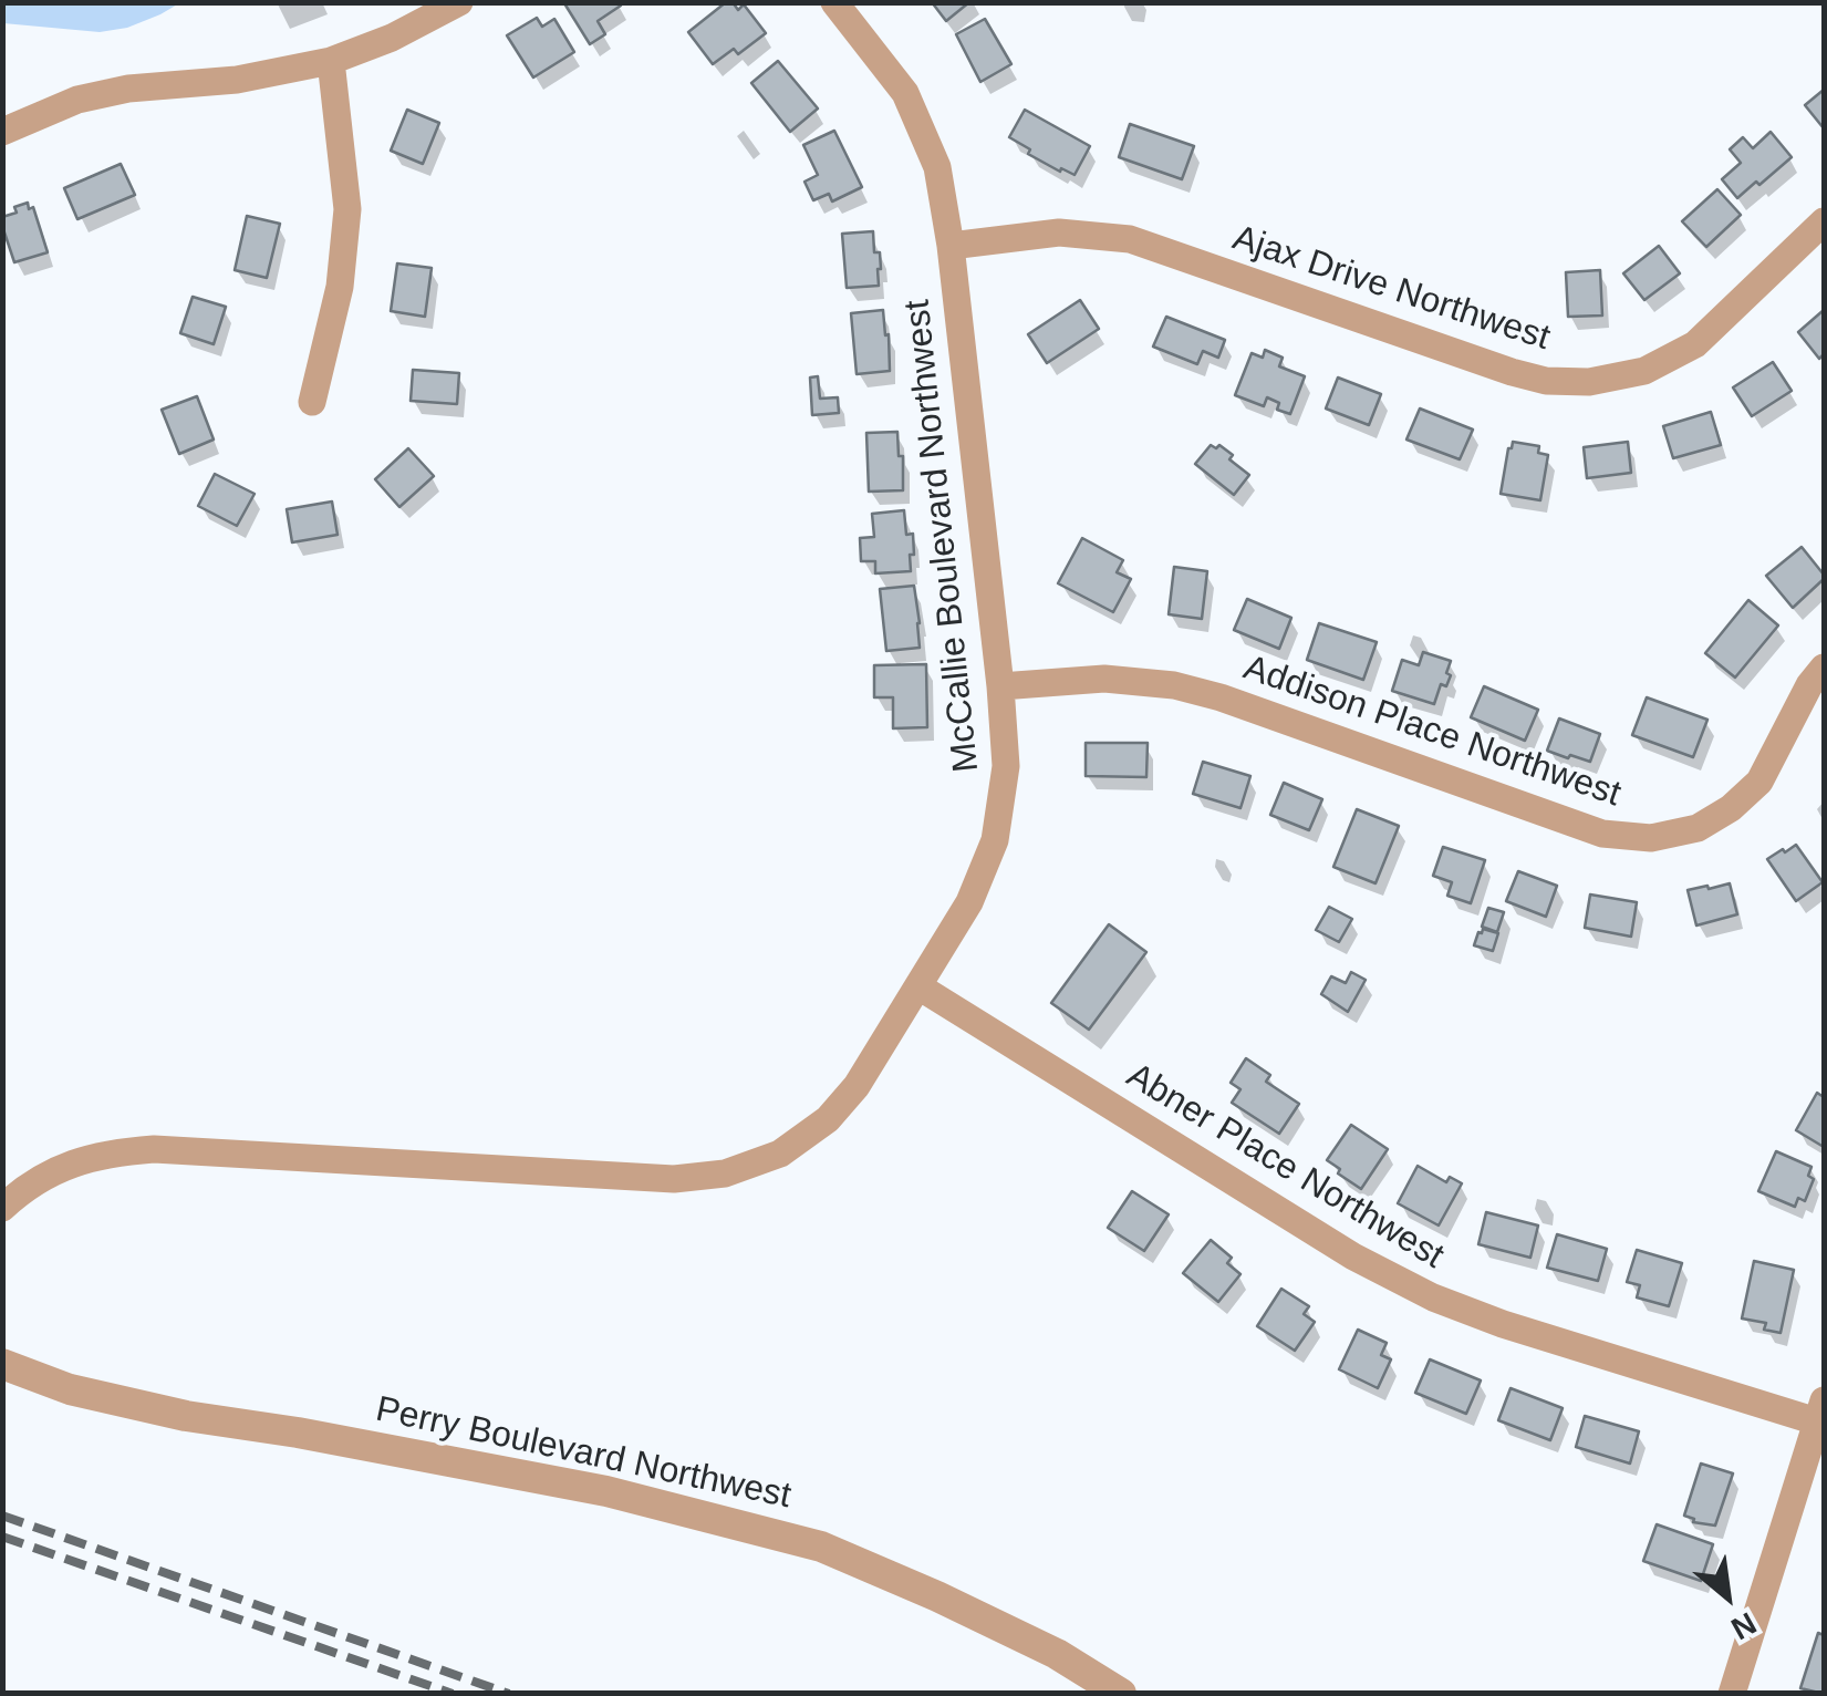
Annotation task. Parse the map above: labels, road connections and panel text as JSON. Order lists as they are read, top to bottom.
{
  "streets": {
    "street": [
      "Ajax Drive Northwest",
      "McCallie Boulevard Northwest",
      "Addison Place Northwest",
      "Abner Place Northwest",
      "Perry Boulevard Northwest"
    ]
  },
  "crossings": [
    ["Ajax Drive Northwest", "McCallie Boulevard Northwest"],
    ["McCallie Boulevard Northwest", "Addison Place Northwest"],
    ["McCallie Boulevard Northwest", "Abner Place Northwest"]
  ],
  "north": "bottom right"
}
